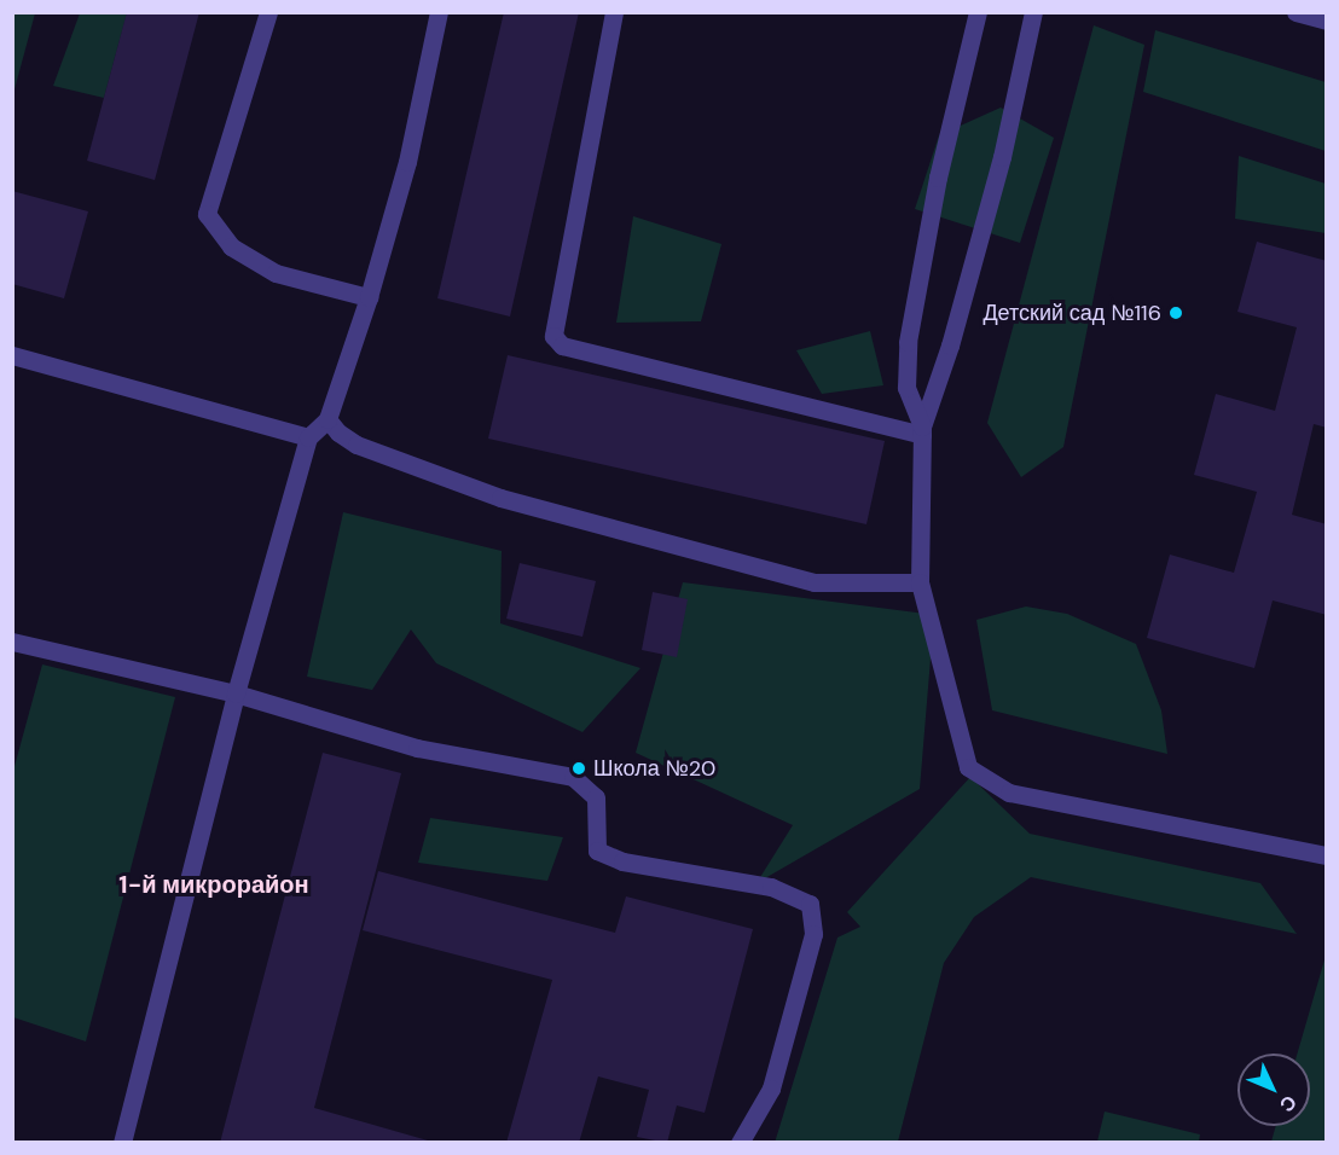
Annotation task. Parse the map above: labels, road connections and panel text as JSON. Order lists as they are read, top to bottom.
{
  "districts": ["1-й микрорайон"],
  "places": ["Детский сад №116", "Школа №20"],
  "north": "bottom right"
}
